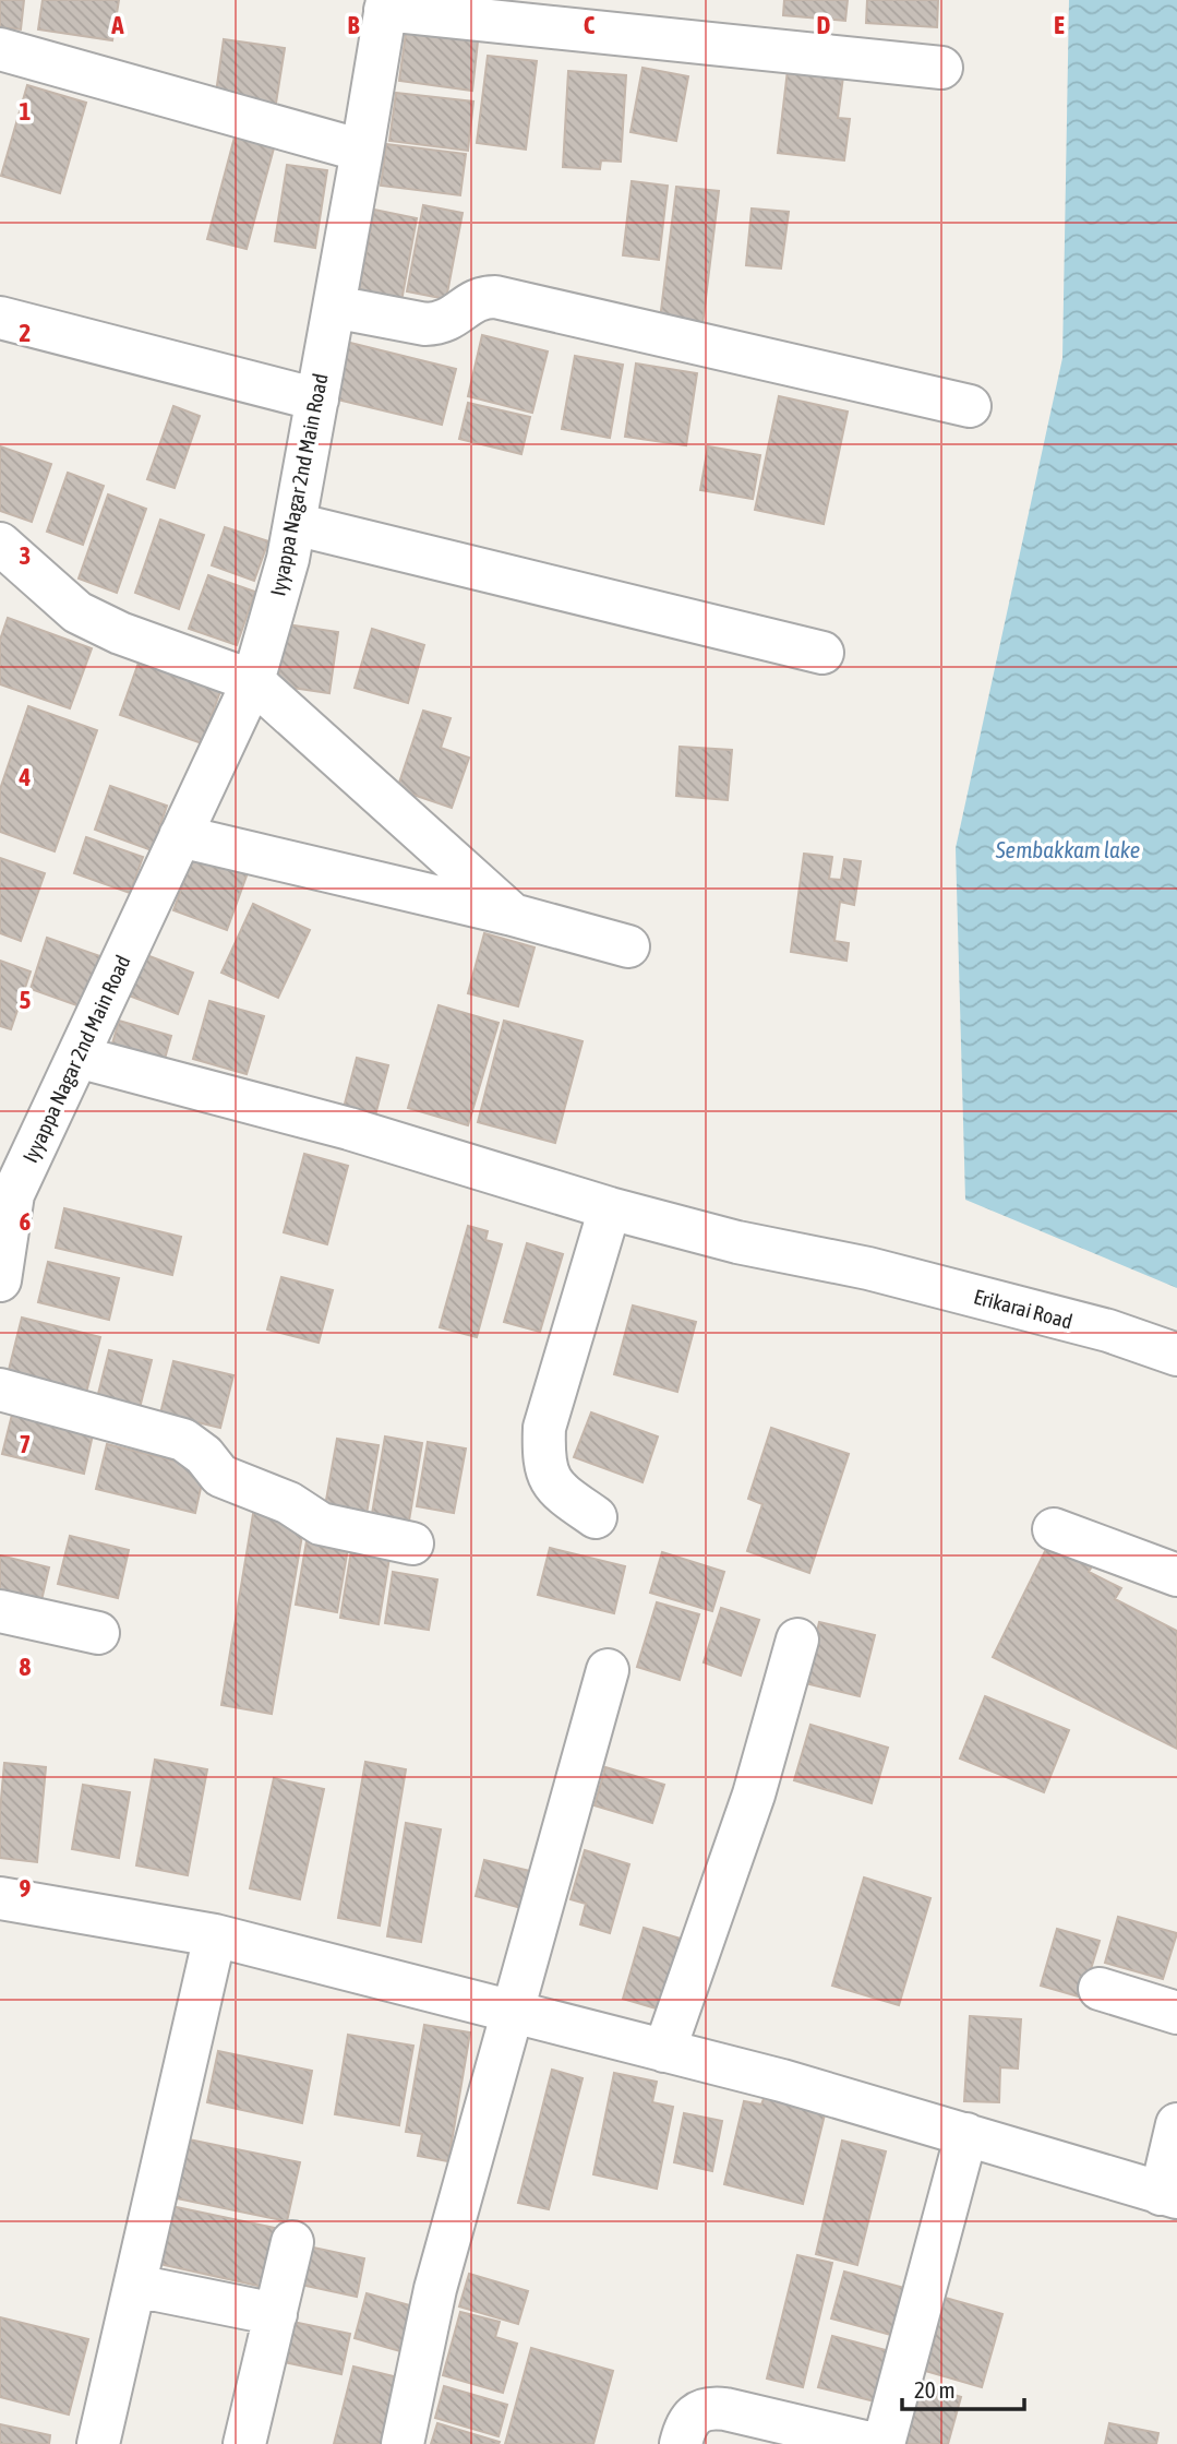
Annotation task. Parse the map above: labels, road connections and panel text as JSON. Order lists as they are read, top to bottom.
{
  "streets": {
    "street": ["Iyyappa Nagar 2nd Main Road", "Erikarai Road"]
  },
  "crossings": [
    ["Iyyappa Nagar 2nd Main Road", "Erikarai Road"]
  ],
  "water": ["Sembakkam lake"],
  "scale_bar": "20 m",
  "grid": {
    "columns": [
      "A",
      "B",
      "C",
      "D",
      "E"
    ],
    "rows": [
      "1",
      "2",
      "3",
      "4",
      "5",
      "6",
      "7",
      "8",
      "9"
    ]
  }
}
